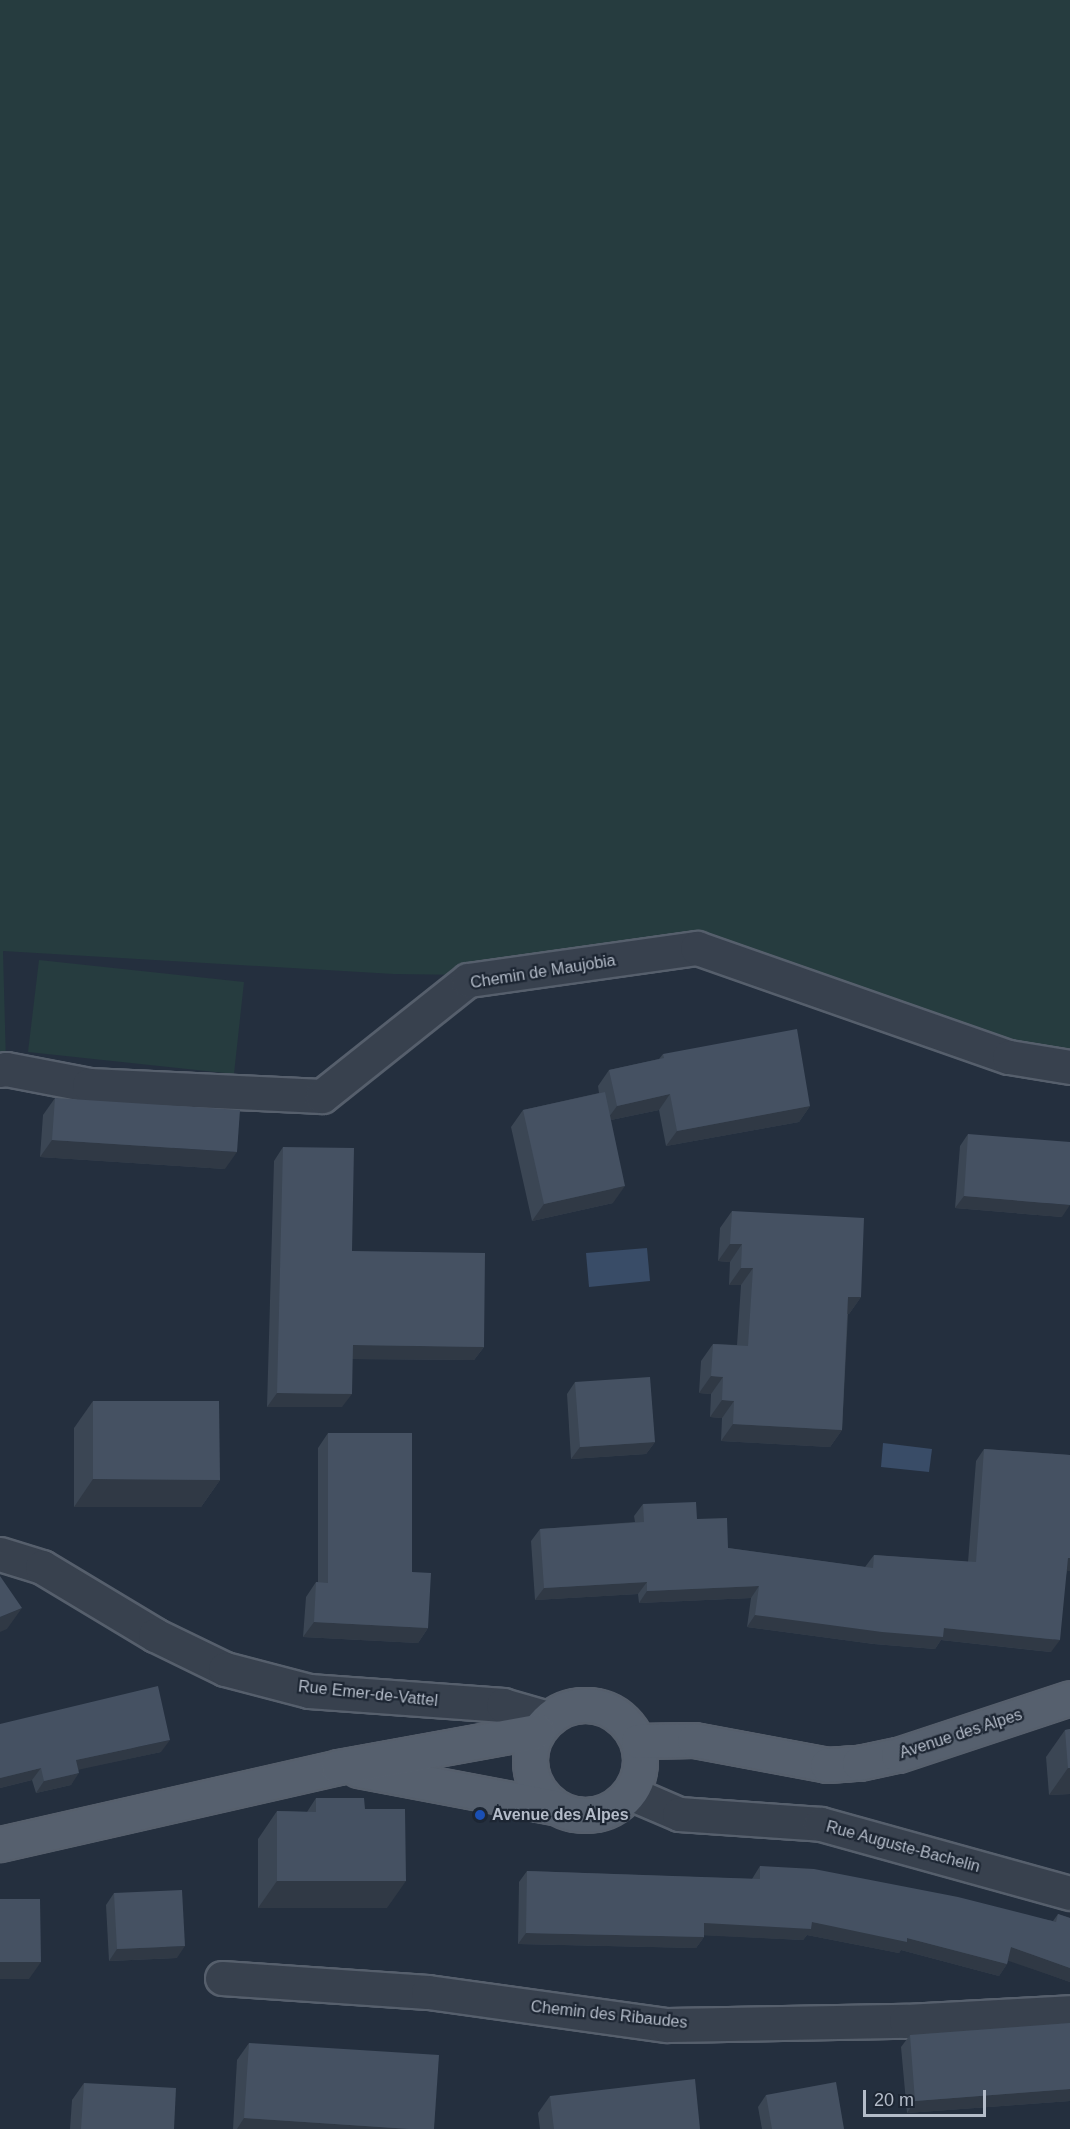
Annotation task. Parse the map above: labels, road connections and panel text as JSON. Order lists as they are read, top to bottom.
{
  "streets": {
    "main road": ["Avenue des Alpes"],
    "street": [
      "Chemin de Maujobia",
      "Rue Emer-de-Vattel",
      "Rue Auguste-Bachelin",
      "Chemin des Ribaudes"
    ]
  },
  "crossings": [
    ["Rue Emer-de-Vattel", "Avenue des Alpes"],
    ["Rue Emer-de-Vattel", "Rue Auguste-Bachelin"],
    ["Avenue des Alpes", "Rue Auguste-Bachelin"]
  ],
  "places": ["Avenue des Alpes"],
  "scale_bar": "20 m"
}
